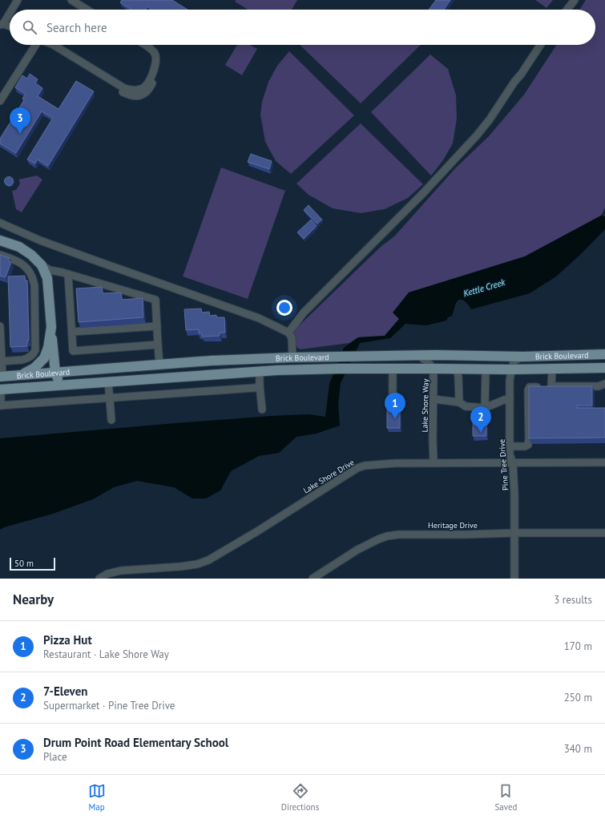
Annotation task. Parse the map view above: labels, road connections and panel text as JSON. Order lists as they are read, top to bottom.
{
  "streets": {
    "main road": ["Brick Boulevard"],
    "street": [
      "Lake Shore Way",
      "Pine Tree Drive",
      "Lake Shore Drive",
      "Heritage Drive"
    ]
  },
  "crossings": [
    ["Brick Boulevard", "Lake Shore Way"],
    ["Brick Boulevard", "Pine Tree Drive"],
    ["Lake Shore Way", "Lake Shore Drive"],
    ["Pine Tree Drive", "Lake Shore Drive"],
    ["Pine Tree Drive", "Heritage Drive"]
  ],
  "water": ["Kettle Creek"],
  "scale_bar": "50 m",
  "page": {
    "search": "Search here",
    "pins": ["3", "1", "2"],
    "scale": "50 m",
    "heading": ["Nearby", "3 results"],
    "list": [
      {
        "mark": "1",
        "name": "Pizza Hut",
        "note": "Restaurant · Lake Shore Way",
        "value": "170 m"
      },
      {
        "mark": "2",
        "name": "7-Eleven",
        "note": "Supermarket · Pine Tree Drive",
        "value": "250 m"
      },
      {
        "mark": "3",
        "name": "Drum Point Road Elementary School",
        "note": "Place",
        "value": "340 m"
      }
    ],
    "nav": ["Map", "Directions", "Saved"]
  }
}
